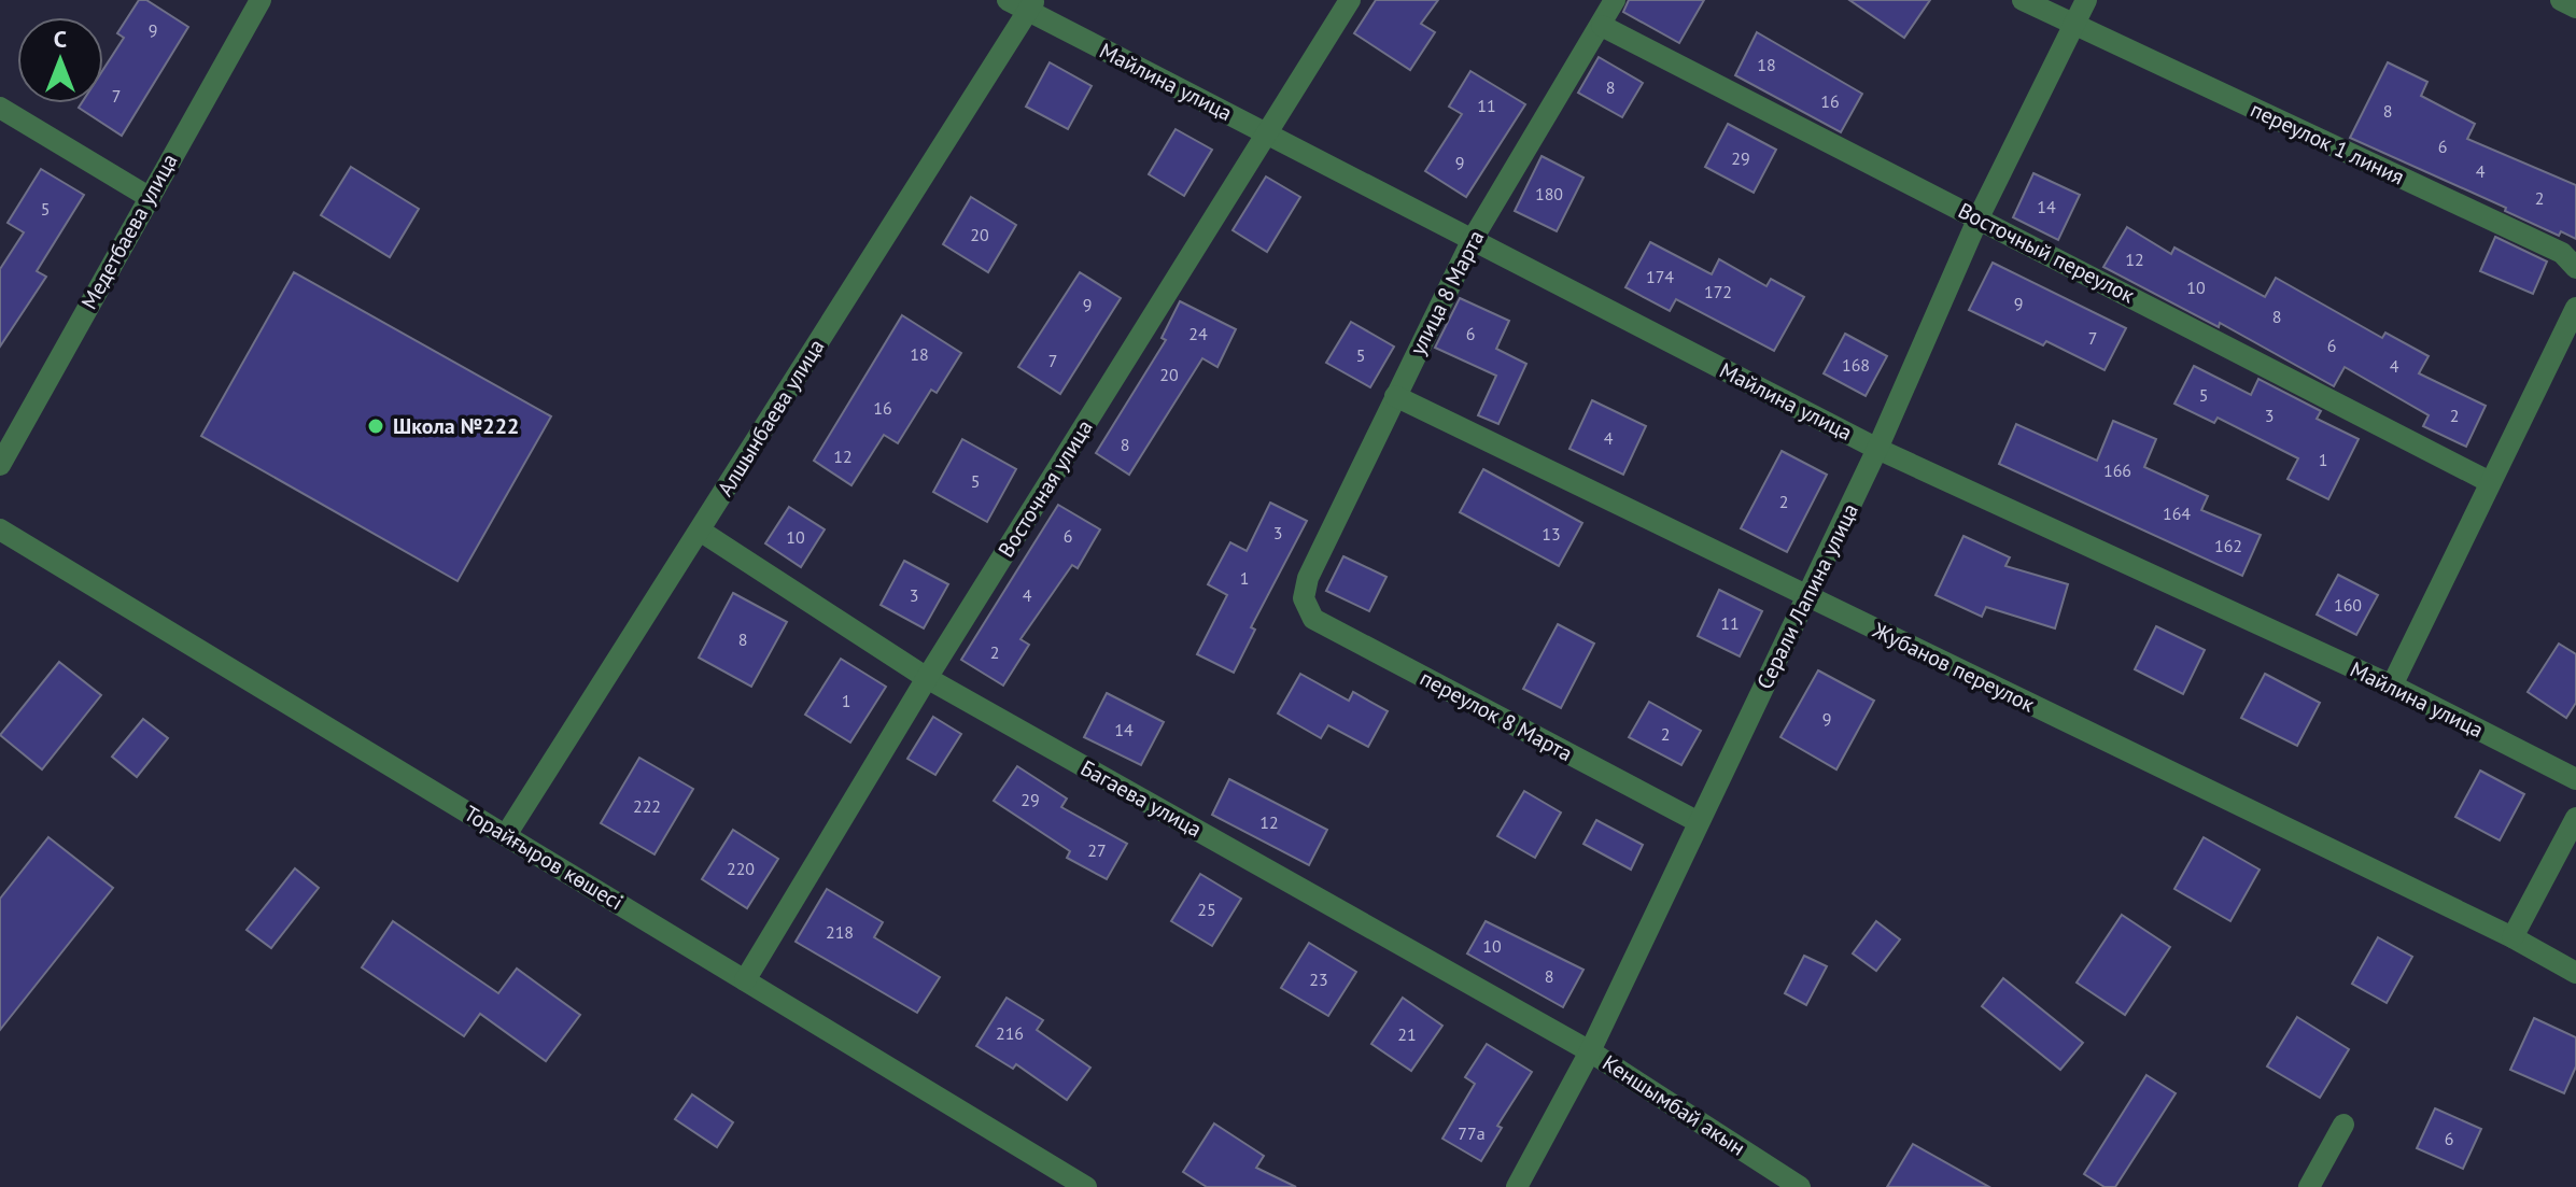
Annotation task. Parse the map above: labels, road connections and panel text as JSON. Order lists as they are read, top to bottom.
{
  "streets": {
    "street": [
      "Майлина улица",
      "переулок 1 линия",
      "Медетбаева улица",
      "Восточный переулок",
      "улица 8 Марта",
      "Алшынбаева улица",
      "Восточная улица",
      "Серали Лапина улица",
      "Жубанов переулок",
      "переулок 8 Марта",
      "Багаева улица",
      "Торайғыров көшесі",
      "Кеншымбай акын"
    ]
  },
  "crossings": [
    ["Майлина улица", "улица 8 Марта"],
    ["Майлина улица", "Алшынбаева улица"],
    ["Майлина улица", "Восточная улица"],
    ["Майлина улица", "Серали Лапина улица"],
    ["переулок 1 линия", "Серали Лапина улица"],
    ["Восточный переулок", "улица 8 Марта"],
    ["Восточный переулок", "Серали Лапина улица"],
    ["улица 8 Марта", "Жубанов переулок"],
    ["улица 8 Марта", "переулок 8 Марта"],
    ["Алшынбаева улица", "Багаева улица"],
    ["Алшынбаева улица", "Торайғыров көшесі"],
    ["Восточная улица", "Багаева улица"],
    ["Восточная улица", "Торайғыров көшесі"],
    ["Серали Лапина улица", "Жубанов переулок"],
    ["Серали Лапина улица", "переулок 8 Марта"],
    ["Серали Лапина улица", "Багаева улица"],
    ["Серали Лапина улица", "Кеншымбай акын"],
    ["Багаева улица", "Кеншымбай акын"]
  ],
  "places": ["Школа №222"],
  "house_numbers": [
    "9",
    "18",
    "8",
    "7",
    "16",
    "11",
    "8",
    "6",
    "29",
    "9",
    "4",
    "180",
    "2",
    "14",
    "5",
    "20",
    "12",
    "174",
    "10",
    "172",
    "9",
    "9",
    "8",
    "24",
    "6",
    "7",
    "6",
    "18",
    "5",
    "7",
    "168",
    "4",
    "20",
    "5",
    "16",
    "3",
    "2",
    "4",
    "8",
    "12",
    "1",
    "166",
    "5",
    "2",
    "164",
    "3",
    "13",
    "6",
    "10",
    "162",
    "1",
    "3",
    "4",
    "160",
    "11",
    "8",
    "2",
    "1",
    "9",
    "14",
    "2",
    "29",
    "222",
    "12",
    "27",
    "220",
    "25",
    "218",
    "10",
    "8",
    "23",
    "216",
    "21",
    "77а",
    "6"
  ],
  "north": "top"
}
